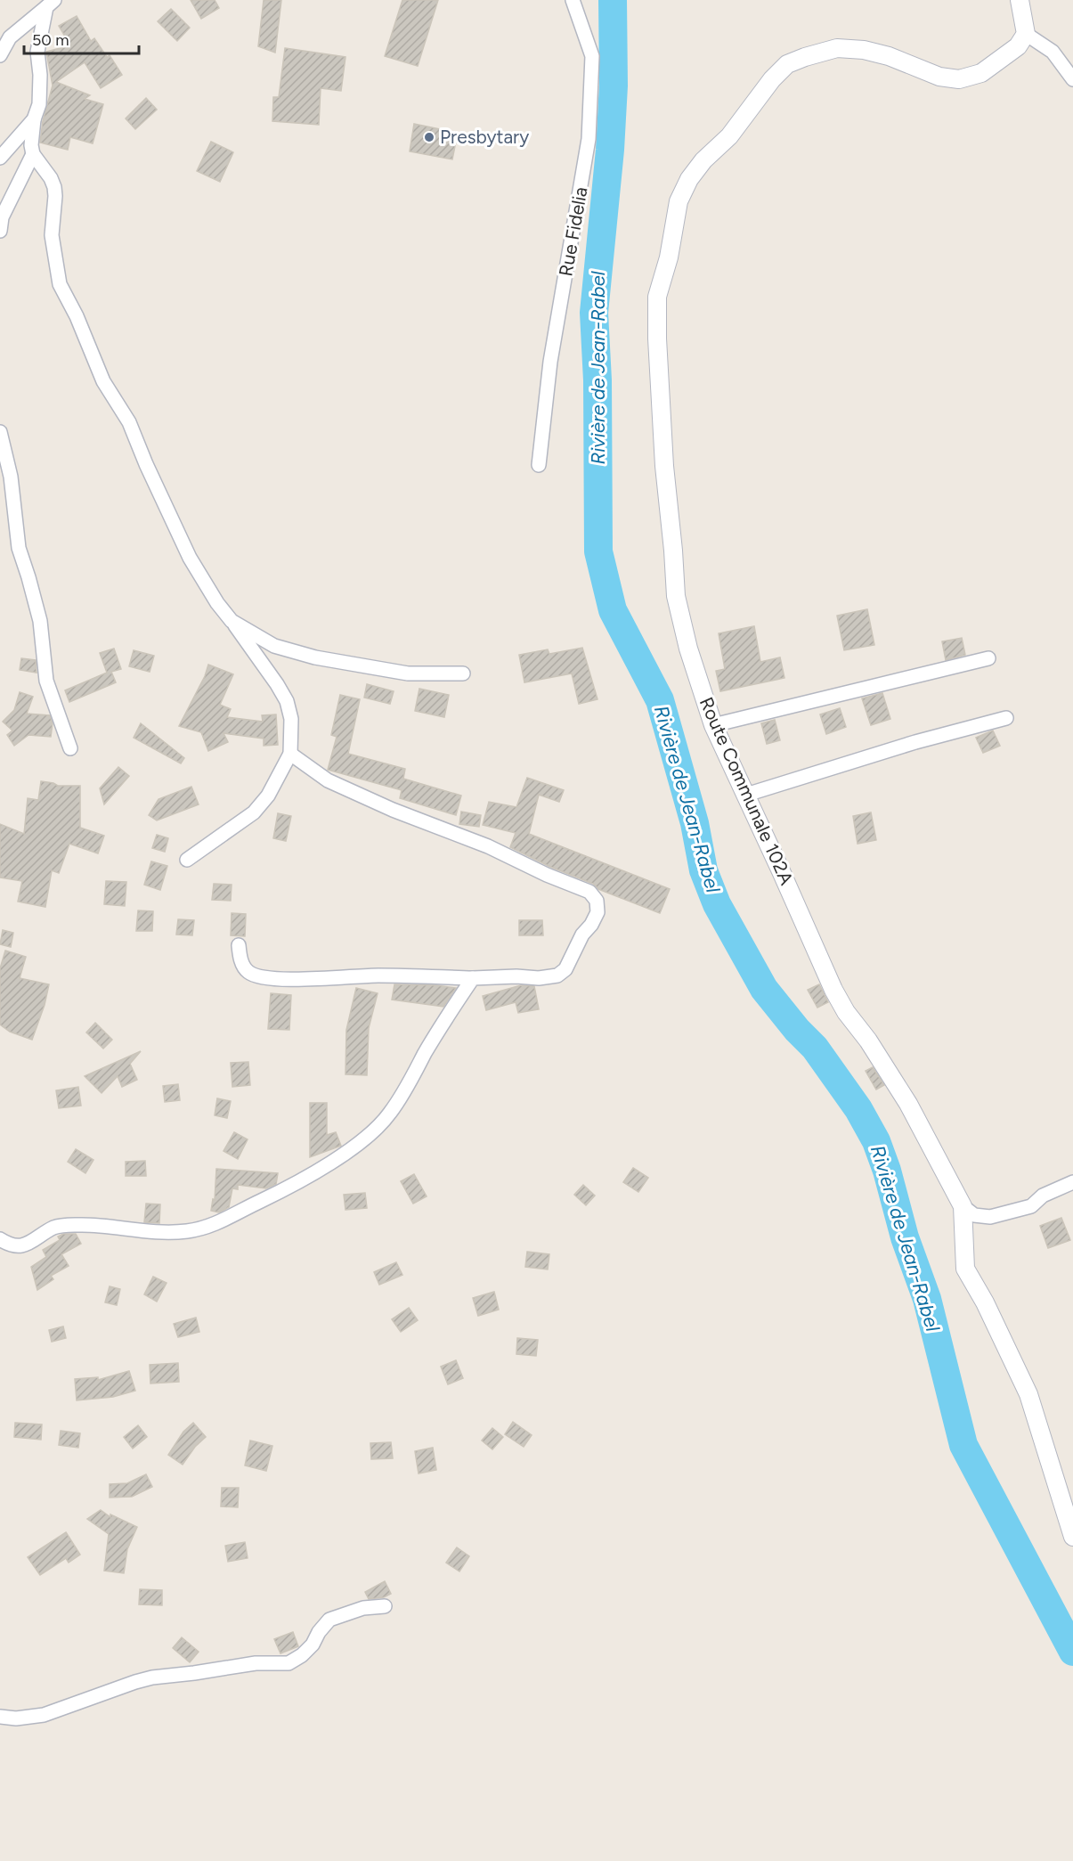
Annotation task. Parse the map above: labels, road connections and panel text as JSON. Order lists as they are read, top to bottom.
{
  "streets": {
    "street": ["Rue Fidelia", "Route Communale 102A"]
  },
  "water": ["Rivière de Jean-Rabel"],
  "places": ["Presbytary"],
  "scale_bar": "50 m"
}
